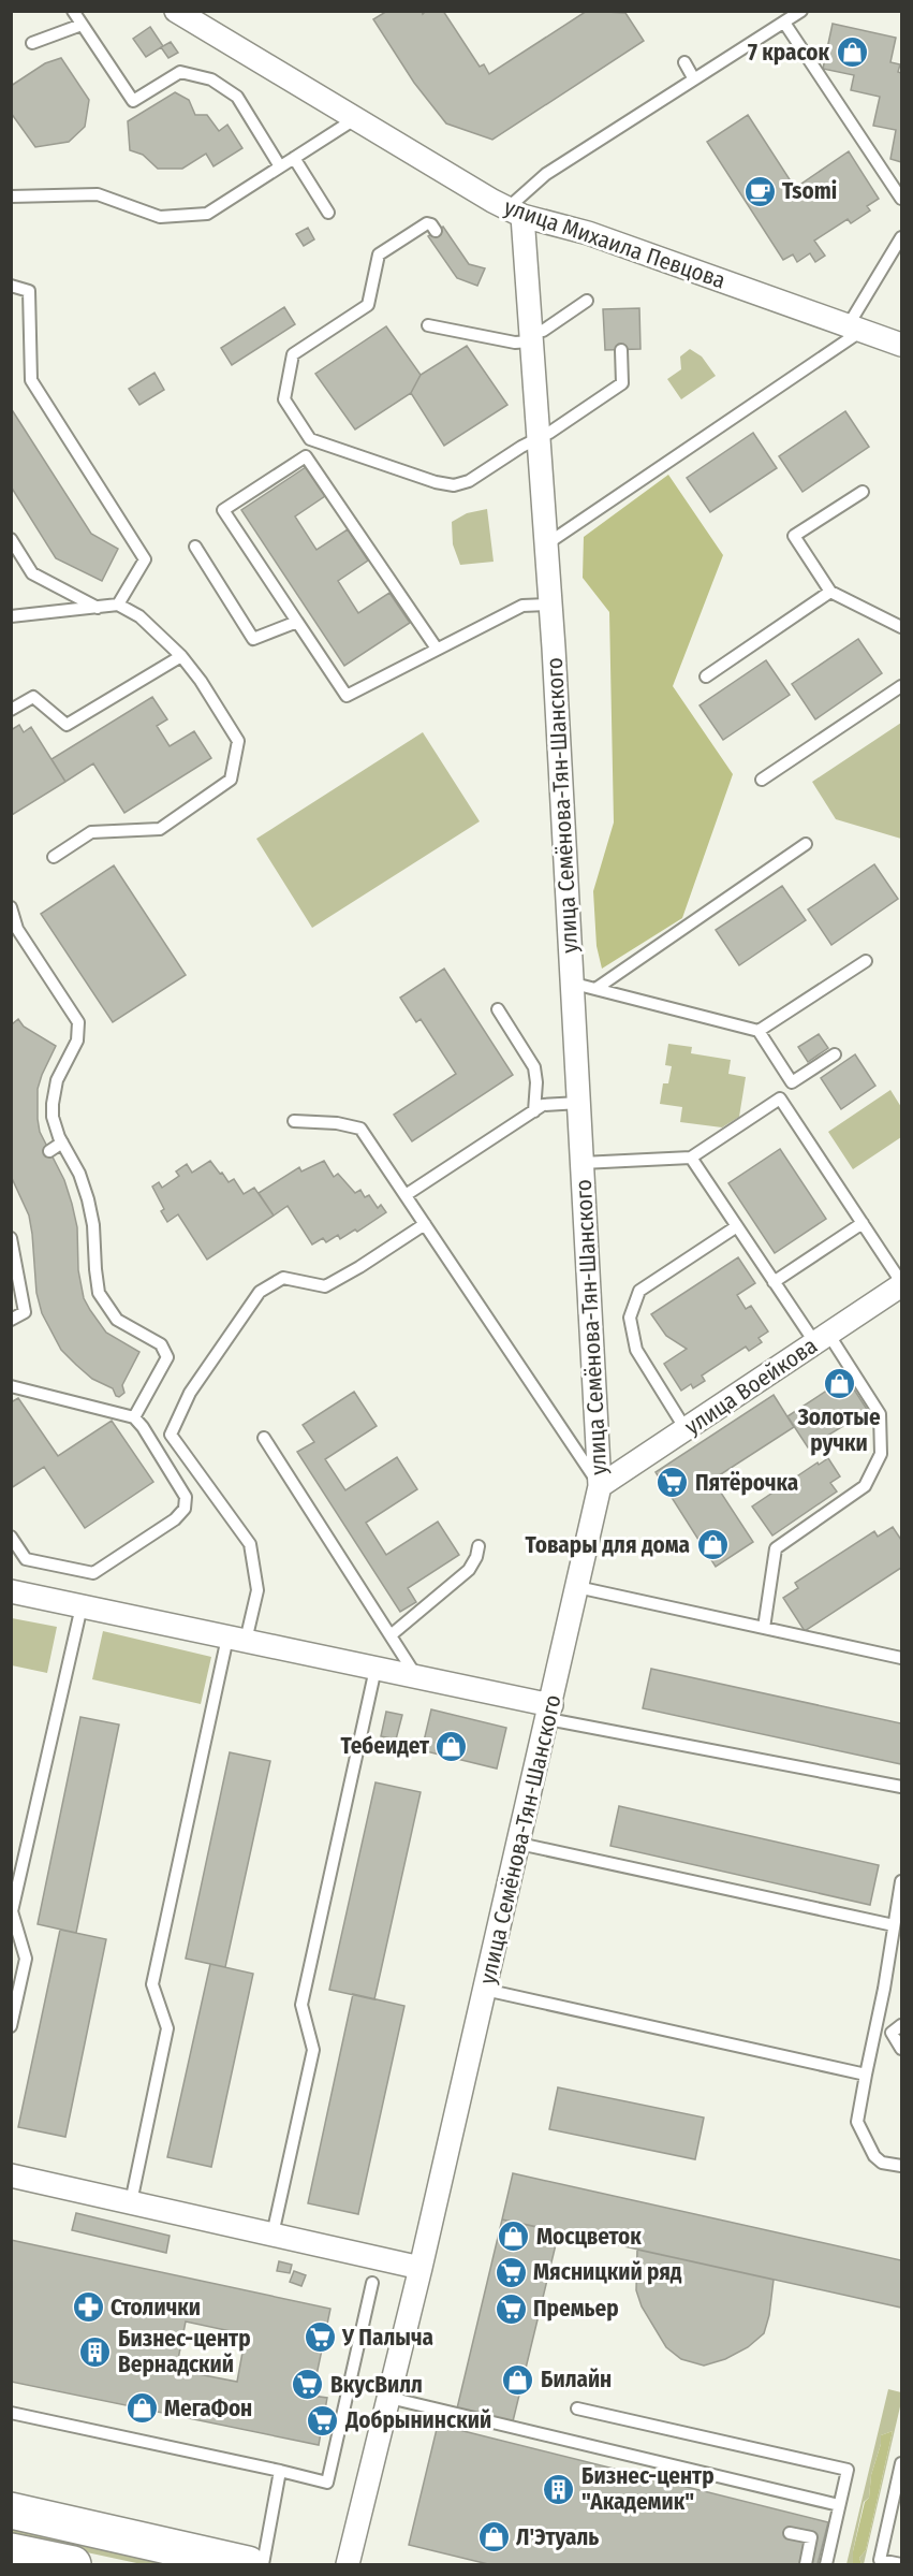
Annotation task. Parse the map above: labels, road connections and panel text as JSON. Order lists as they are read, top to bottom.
{
  "streets": {
    "street": ["улица Михаила Певцова", "улица Семёнова-Тян-Шанского", "улица Воейкова"]
  },
  "crossings": [
    ["улица Михаила Певцова", "улица Семёнова-Тян-Шанского"],
    ["улица Семёнова-Тян-Шанского", "улица Воейкова"]
  ],
  "places": {
    "shop": [
      "7 красок",
      "Золотые ручки",
      "Товары для дома",
      "Тебеидет",
      "Мосцветок",
      "Билайн",
      "МегаФон",
      "Л'Этуаль"
    ],
    "cafe": ["Tsomi"],
    "supermarket": [
      "Пятёрочка",
      "Мясницкий ряд",
      "Премьер",
      "У Палыча",
      "ВкусВилл",
      "Добрынинский"
    ],
    "pharmacy": ["Столички"],
    "building": ["Бизнес-центр Вернадский", "Бизнес-центр \"Академик\""]
  }
}
